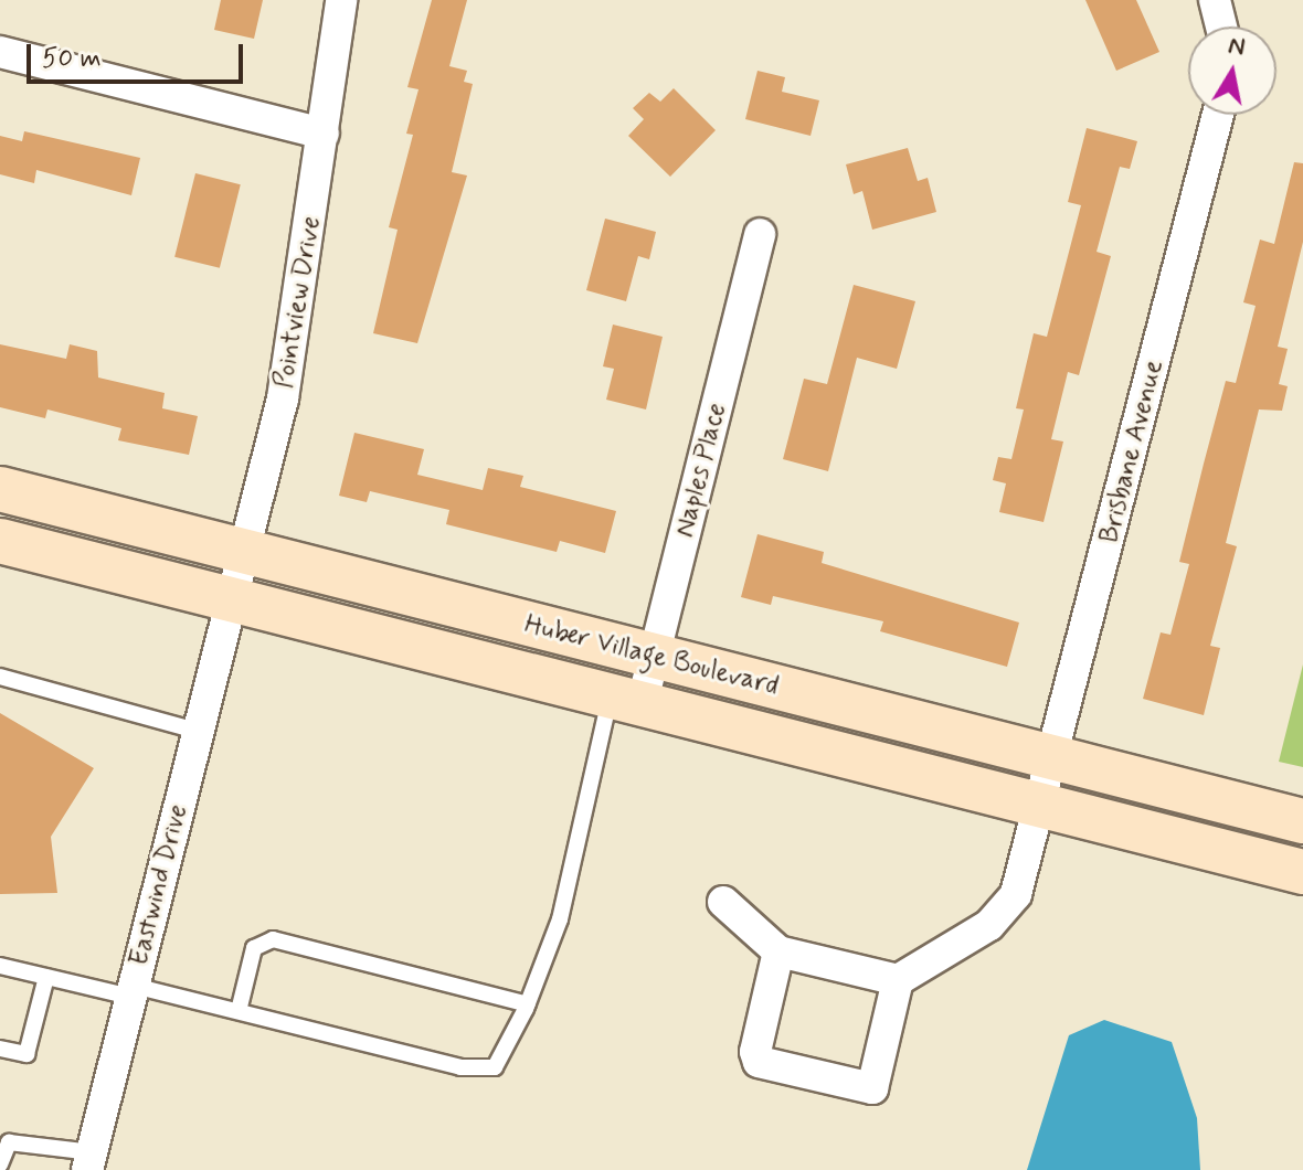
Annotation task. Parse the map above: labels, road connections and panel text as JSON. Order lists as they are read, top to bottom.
{
  "streets": {
    "street": [
      "Pointview Drive",
      "Brisbane Avenue",
      "Naples Place",
      "Huber Village Boulevard",
      "Eastwind Drive"
    ]
  },
  "crossings": [
    ["Pointview Drive", "Huber Village Boulevard"],
    ["Pointview Drive", "Eastwind Drive"],
    ["Brisbane Avenue", "Huber Village Boulevard"],
    ["Naples Place", "Huber Village Boulevard"],
    ["Huber Village Boulevard", "Eastwind Drive"]
  ],
  "scale_bar": "50 m",
  "north": "top"
}
